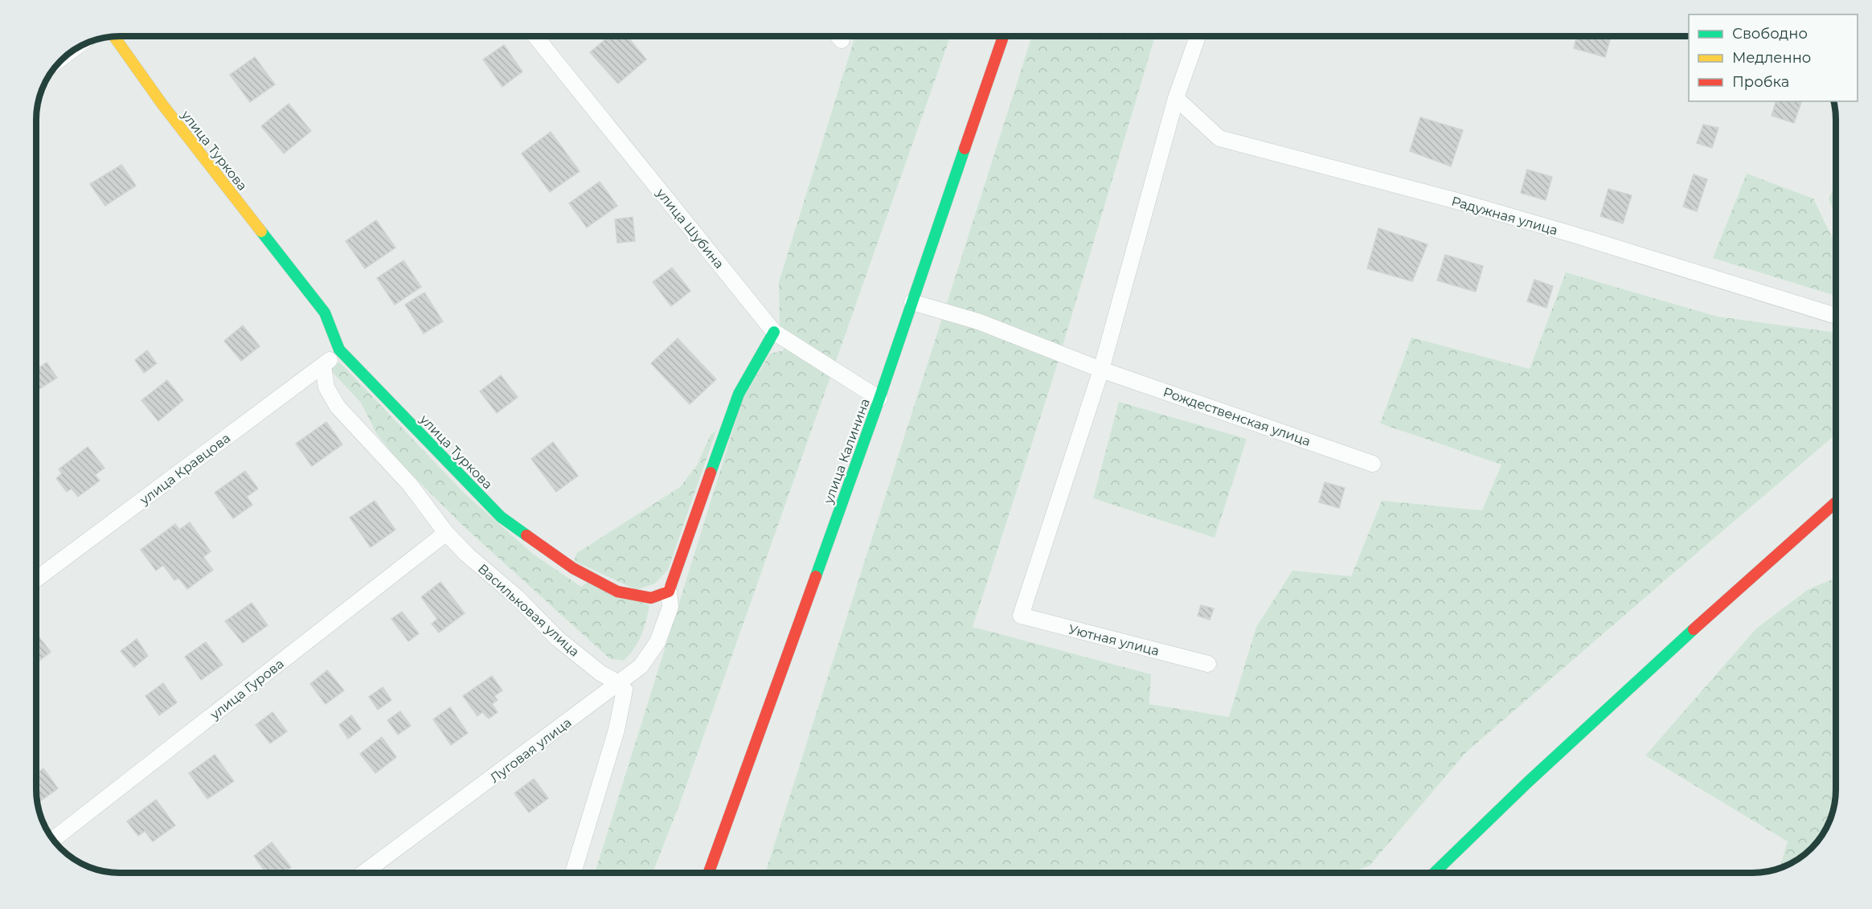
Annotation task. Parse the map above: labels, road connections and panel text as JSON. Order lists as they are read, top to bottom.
{
  "streets": {
    "main road": ["улица Туркова", "улица Калинина"],
    "street": [
      "Радужная улица",
      "улица Шубина",
      "Рождественская улица",
      "улица Кравцова",
      "Васильковая улица",
      "Уютная улица",
      "улица Гурова",
      "Луговая улица"
    ]
  },
  "crossings": [
    ["улица Туркова", "улица Кравцова"],
    ["улица Туркова", "Луговая улица"],
    ["улица Шубина", "улица Калинина"],
    ["Рождественская улица", "улица Калинина"],
    ["Рождественская улица", "Уютная улица"],
    ["улица Кравцова", "Васильковая улица"],
    ["Васильковая улица", "улица Гурова"],
    ["Васильковая улица", "Луговая улица"]
  ],
  "legend": ["Свободно", "Медленно", "Пробка"]
}
